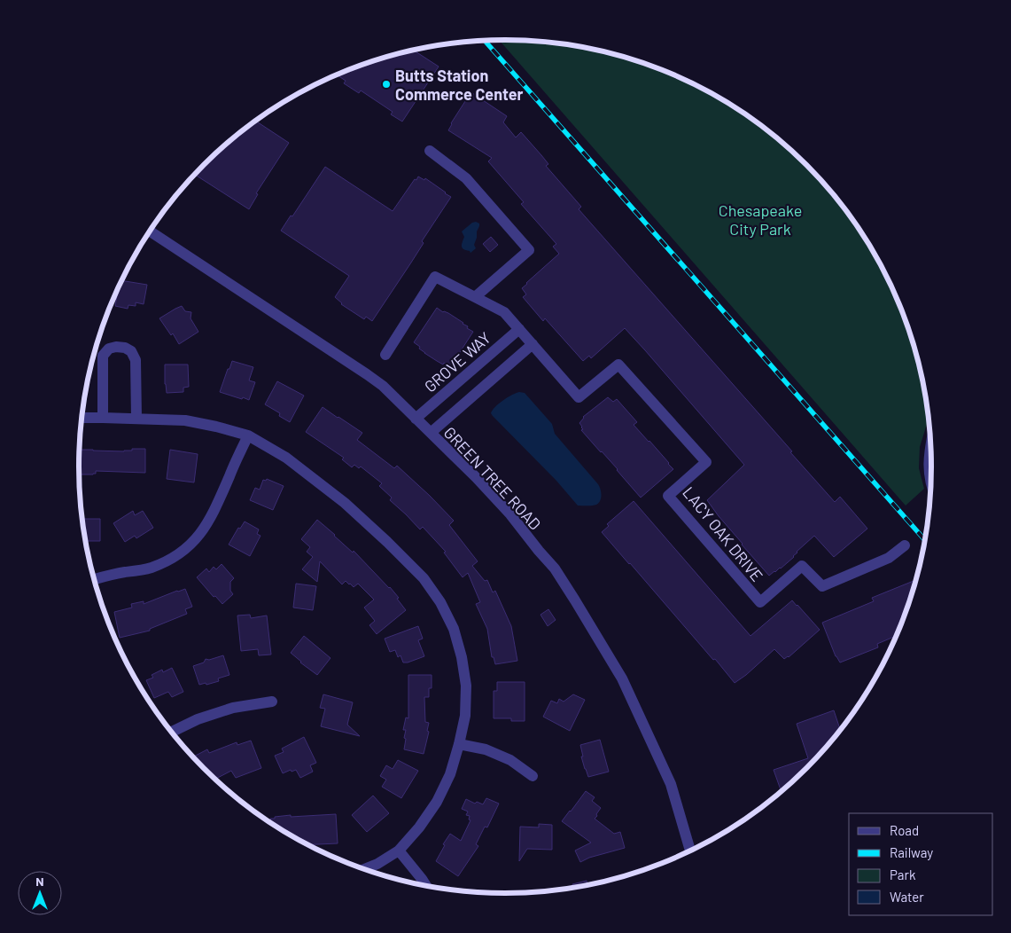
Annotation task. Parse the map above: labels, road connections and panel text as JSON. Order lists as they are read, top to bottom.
{
  "streets": {
    "street": ["GROVE WAY", "GREEN TREE ROAD", "LACY OAK DRIVE"]
  },
  "crossings": [
    ["GROVE WAY", "GREEN TREE ROAD"],
    ["GROVE WAY", "LACY OAK DRIVE"]
  ],
  "parks": ["Chesapeake City Park"],
  "places": ["Butts Station Commerce Center"],
  "legend": [
    "Road",
    "Railway",
    "Park",
    "Water"
  ],
  "north": "top"
}
